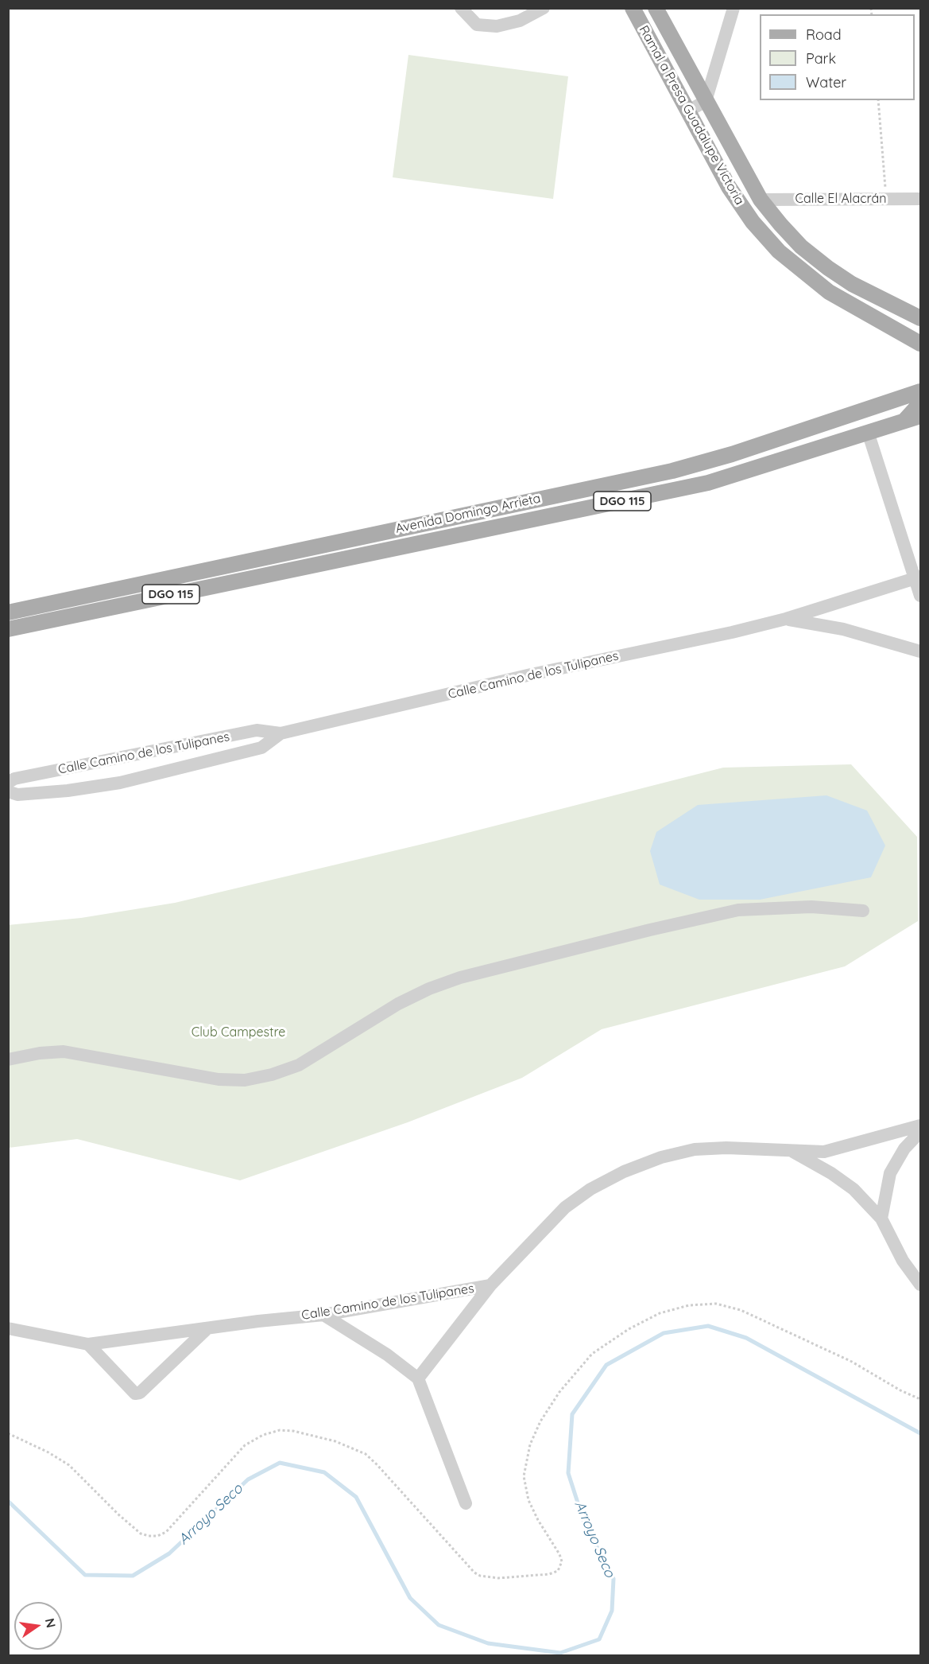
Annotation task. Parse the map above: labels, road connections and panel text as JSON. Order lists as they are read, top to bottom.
{
  "streets": {
    "main road": ["Ramal a Presa Guadalupe Victoria", "DGO 115", "Avenida Domingo Arrieta"],
    "street": ["Calle El Alacrán", "Calle Camino de los Tulipanes"]
  },
  "crossings": [
    ["Ramal a Presa Guadalupe Victoria", "Calle El Alacrán"]
  ],
  "water": ["Arroyo Seco"],
  "parks": ["Club Campestre"],
  "legend": ["Road", "Park", "Water"],
  "north": "right"
}
